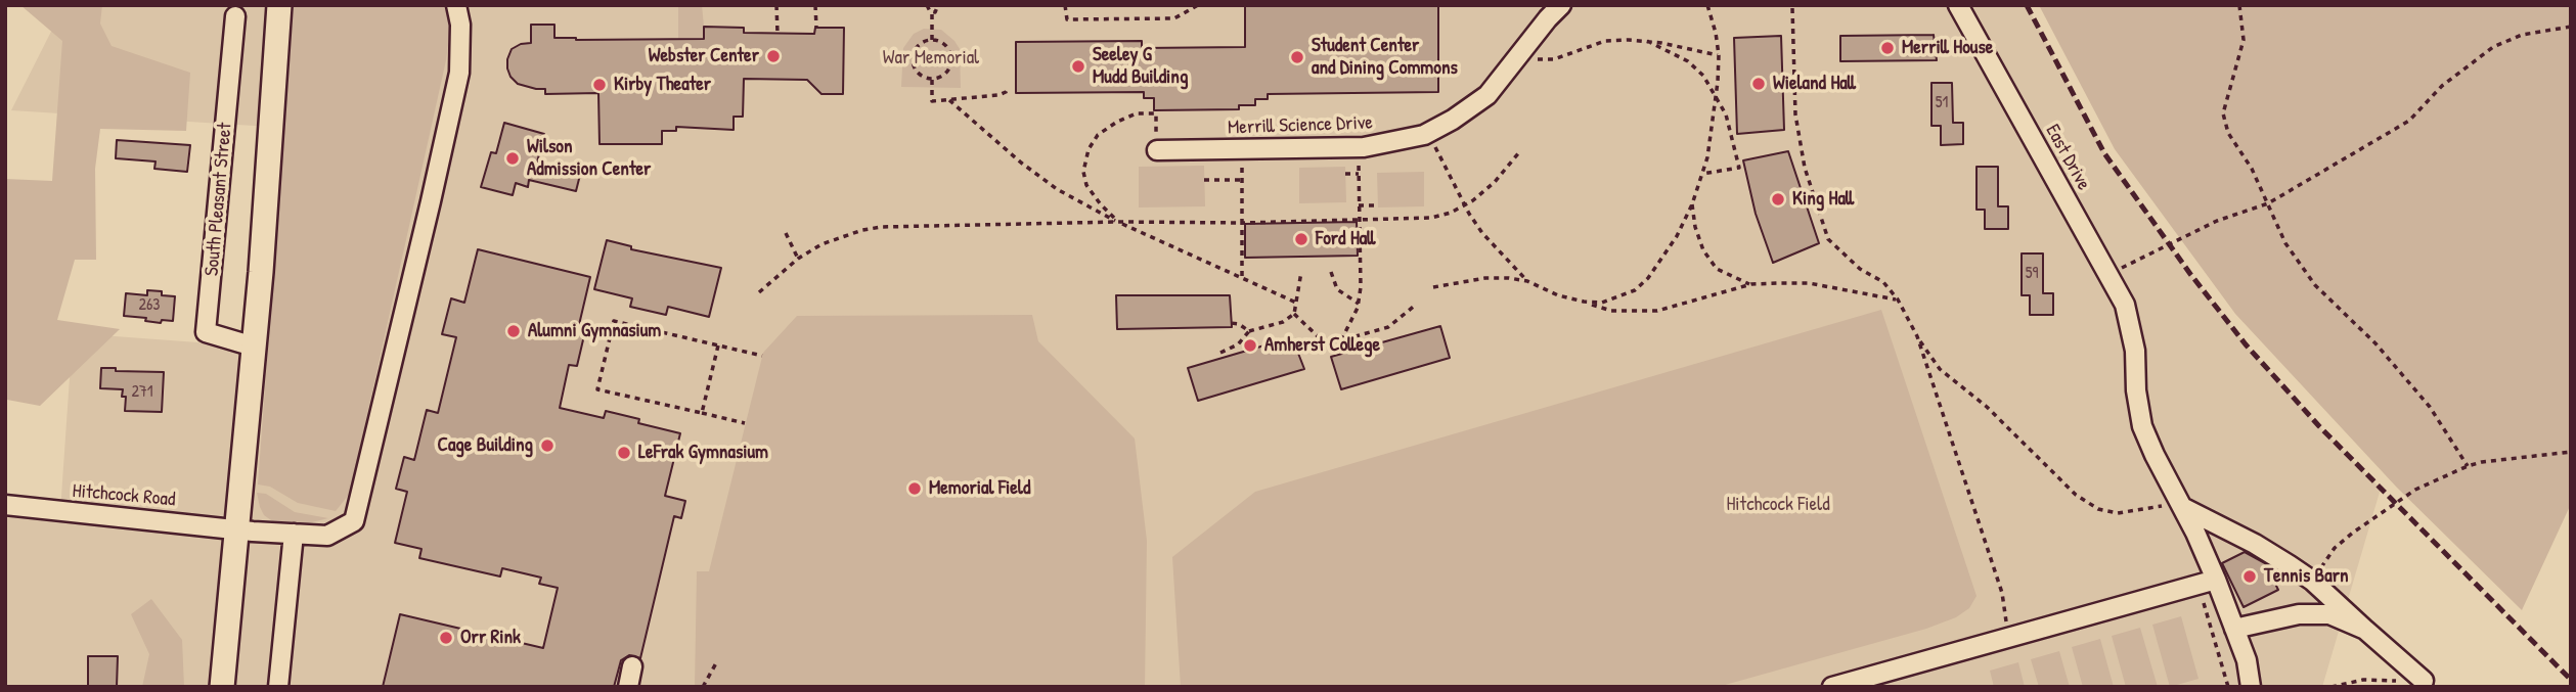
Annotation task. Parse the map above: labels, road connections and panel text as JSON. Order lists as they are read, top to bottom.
{
  "streets": {
    "street": [
      "Merrill Science Drive",
      "East Drive",
      "South Pleasant Street",
      "Hitchcock Road"
    ]
  },
  "parks": ["War Memorial", "Hitchcock Field"],
  "places": [
    "Merrill House",
    "Webster Center",
    "Student Center and Dining Commons",
    "Seeley G Mudd Building",
    "Wieland Hall",
    "Kirby Theater",
    "Wilson Admission Center",
    "King Hall",
    "Ford Hall",
    "Alumni Gymnasium",
    "Amherst College",
    "Cage Building",
    "LeFrak Gymnasium",
    "Memorial Field",
    "Tennis Barn",
    "Orr Rink"
  ],
  "house_numbers": [
    "51",
    "59",
    "263",
    "271"
  ]
}
